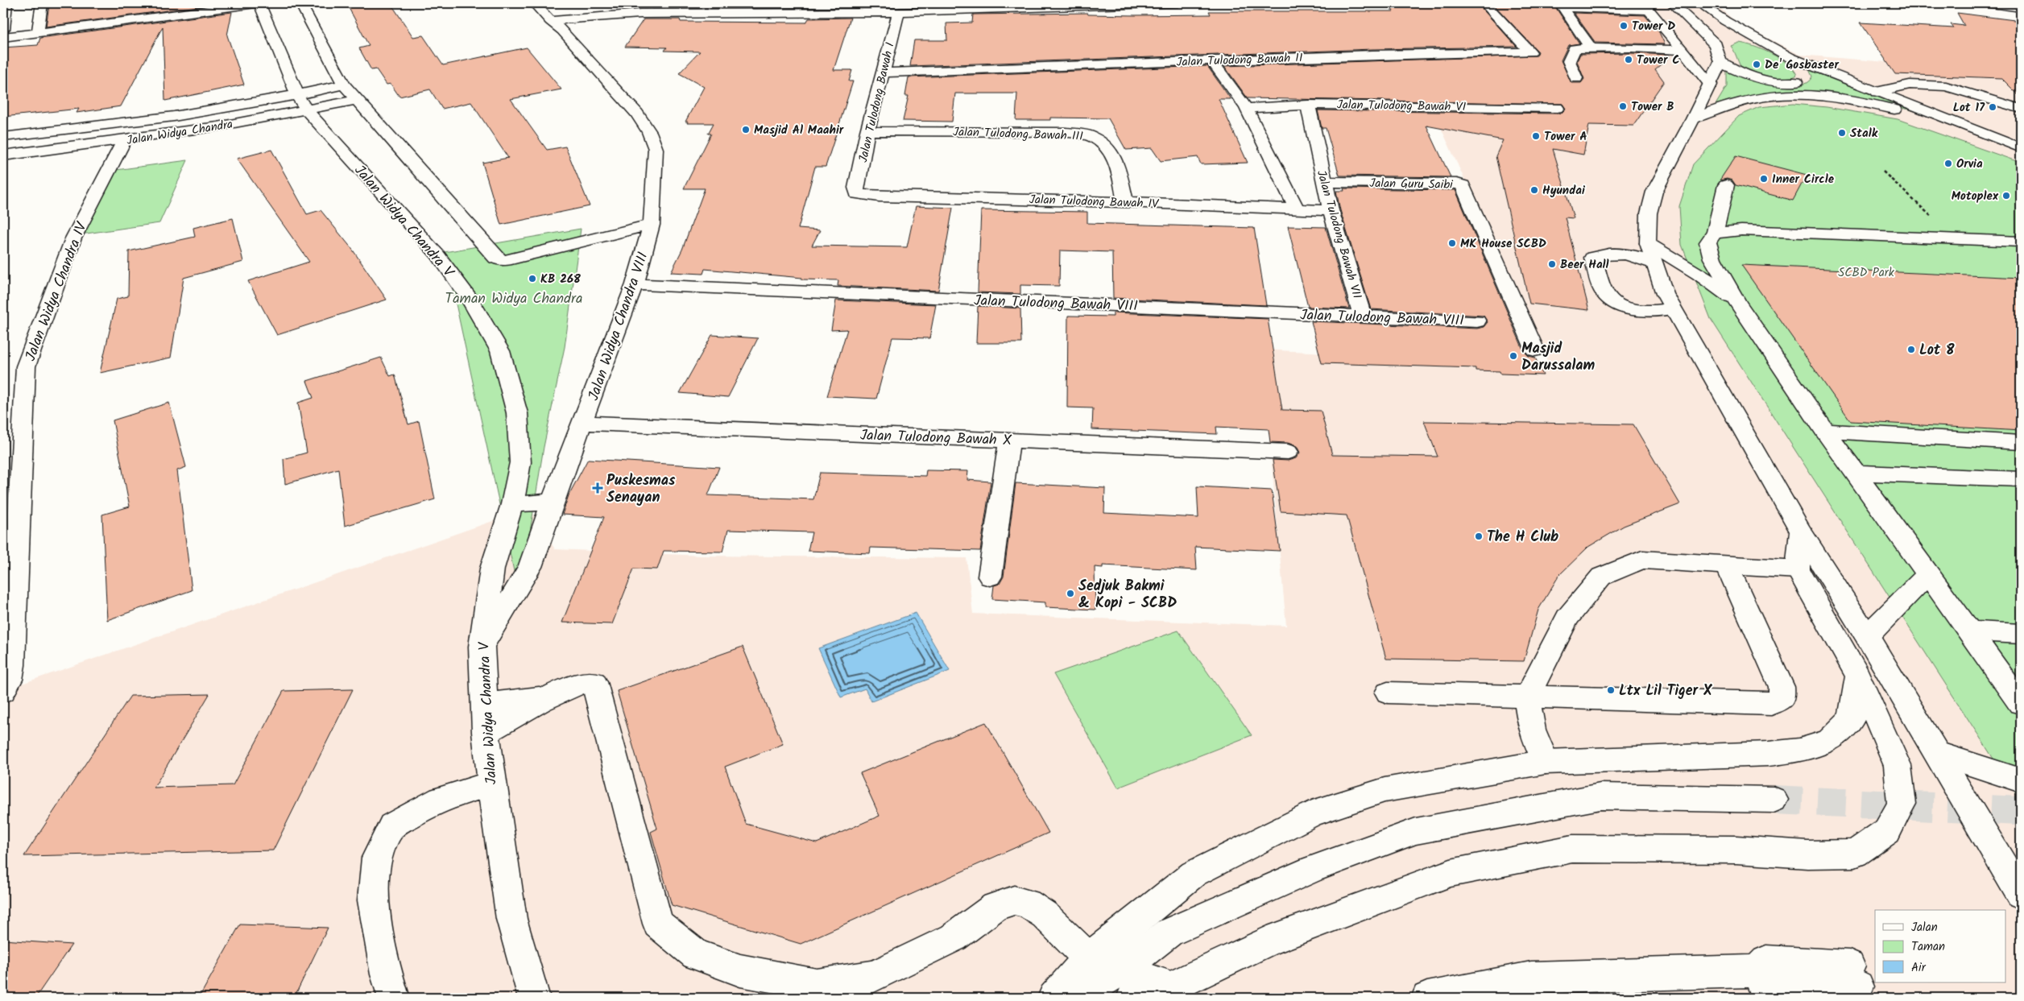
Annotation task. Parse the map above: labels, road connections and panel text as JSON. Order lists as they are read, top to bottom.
{
  "streets": {
    "street": [
      "Jalan Tulodong Bawah II",
      "Jalan Tulodong Bawah I",
      "Jalan Tulodong Bawah VI",
      "Jalan Widya Chandra",
      "Jalan Tulodong Bawah III",
      "Jalan Guru Saibi",
      "Jalan Tulodong Bawah IV",
      "Jalan Widya Chandra V",
      "Jalan Tulodong Bawah VII",
      "Jalan Widya Chandra IV",
      "Jalan Tulodong Bawah VIII",
      "Jalan Widya Chandra VIII",
      "Jalan Tulodong Bawah X"
    ]
  },
  "crossings": [
    ["Jalan Tulodong Bawah II", "Jalan Tulodong Bawah I"],
    ["Jalan Tulodong Bawah I", "Jalan Tulodong Bawah III"],
    ["Jalan Tulodong Bawah I", "Jalan Tulodong Bawah IV"],
    ["Jalan Tulodong Bawah VI", "Jalan Tulodong Bawah VII"],
    ["Jalan Widya Chandra", "Jalan Widya Chandra V"],
    ["Jalan Widya Chandra", "Jalan Widya Chandra IV"],
    ["Jalan Tulodong Bawah III", "Jalan Tulodong Bawah IV"],
    ["Jalan Guru Saibi", "Jalan Tulodong Bawah VII"],
    ["Jalan Tulodong Bawah IV", "Jalan Tulodong Bawah VII"],
    ["Jalan Widya Chandra V", "Jalan Widya Chandra VIII"],
    ["Jalan Tulodong Bawah VII", "Jalan Tulodong Bawah VIII"],
    ["Jalan Tulodong Bawah VIII", "Jalan Widya Chandra VIII"],
    ["Jalan Widya Chandra VIII", "Jalan Tulodong Bawah X"]
  ],
  "parks": ["SCBD Park", "Taman Widya Chandra"],
  "places": {
    "other": [
      "Tower D",
      "Tower C",
      "De' Gosbaster",
      "Tower B",
      "Lot 17",
      "Masjid Al Maahir",
      "Stalk",
      "Tower A",
      "Orvia",
      "Inner Circle",
      "Hyundai",
      "Motoplex",
      "MK House SCBD",
      "Beer Hall",
      "KB 268",
      "Lot 8",
      "Masjid Darussalam",
      "The H Club",
      "Sedjuk Bakmi & Kopi - SCBD",
      "Ltx Lil Tiger X"
    ],
    "health": ["Puskesmas Senayan"]
  },
  "legend": ["Jalan", "Taman", "Air"]
}
